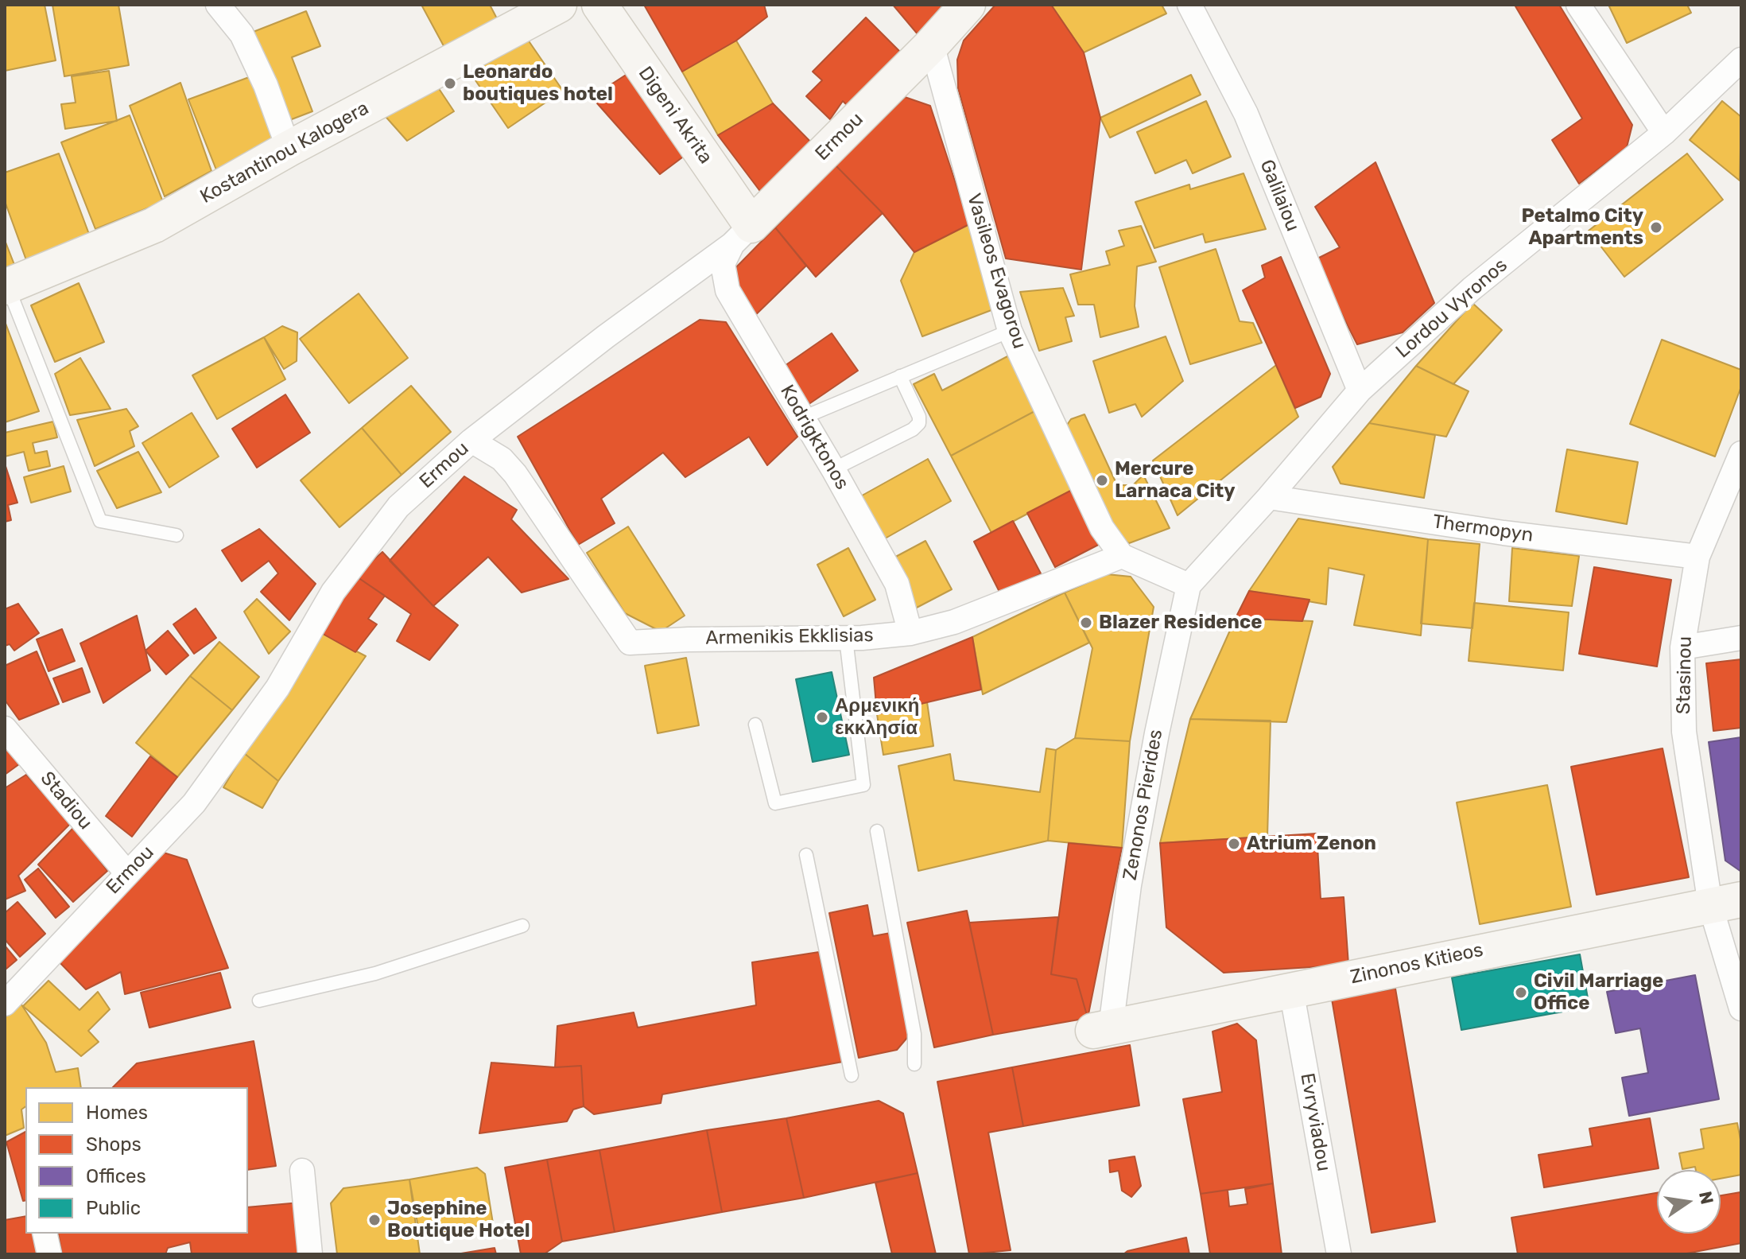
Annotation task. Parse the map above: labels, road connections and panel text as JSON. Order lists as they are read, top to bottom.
{
  "streets": {
    "street": [
      "Digeni Akrita",
      "Ermou",
      "Kostantinou Kalogera",
      "Galilaiou",
      "Vasileos Evagorou",
      "Lordou Vyronos",
      "Kodrigktonos",
      "Thermopyn",
      "Armenikis Ekklisias",
      "Stasinou",
      "Stadiou",
      "Zenonos Pierides",
      "Zinonos Kitieos",
      "Evryviadou"
    ]
  },
  "crossings": [
    ["Digeni Akrita", "Ermou"],
    ["Digeni Akrita", "Kodrigktonos"],
    ["Ermou", "Vasileos Evagorou"],
    ["Ermou", "Kodrigktonos"],
    ["Ermou", "Armenikis Ekklisias"],
    ["Ermou", "Stadiou"],
    ["Galilaiou", "Lordou Vyronos"],
    ["Vasileos Evagorou", "Armenikis Ekklisias"],
    ["Lordou Vyronos", "Thermopyn"],
    ["Lordou Vyronos", "Zenonos Pierides"],
    ["Kodrigktonos", "Armenikis Ekklisias"],
    ["Thermopyn", "Stasinou"],
    ["Stasinou", "Zinonos Kitieos"],
    ["Zenonos Pierides", "Zinonos Kitieos"],
    ["Zinonos Kitieos", "Evryviadou"]
  ],
  "places": [
    "Leonardo boutiques hotel",
    "Petalmo City Apartments",
    "Mercure Larnaca City",
    "Blazer Residence",
    "Αρμενική εκκλησία",
    "Atrium Zenon",
    "Civil Marriage Office",
    "Josephine Boutique Hotel"
  ],
  "legend": [
    "Homes",
    "Shops",
    "Offices",
    "Public"
  ],
  "north": "right"
}
